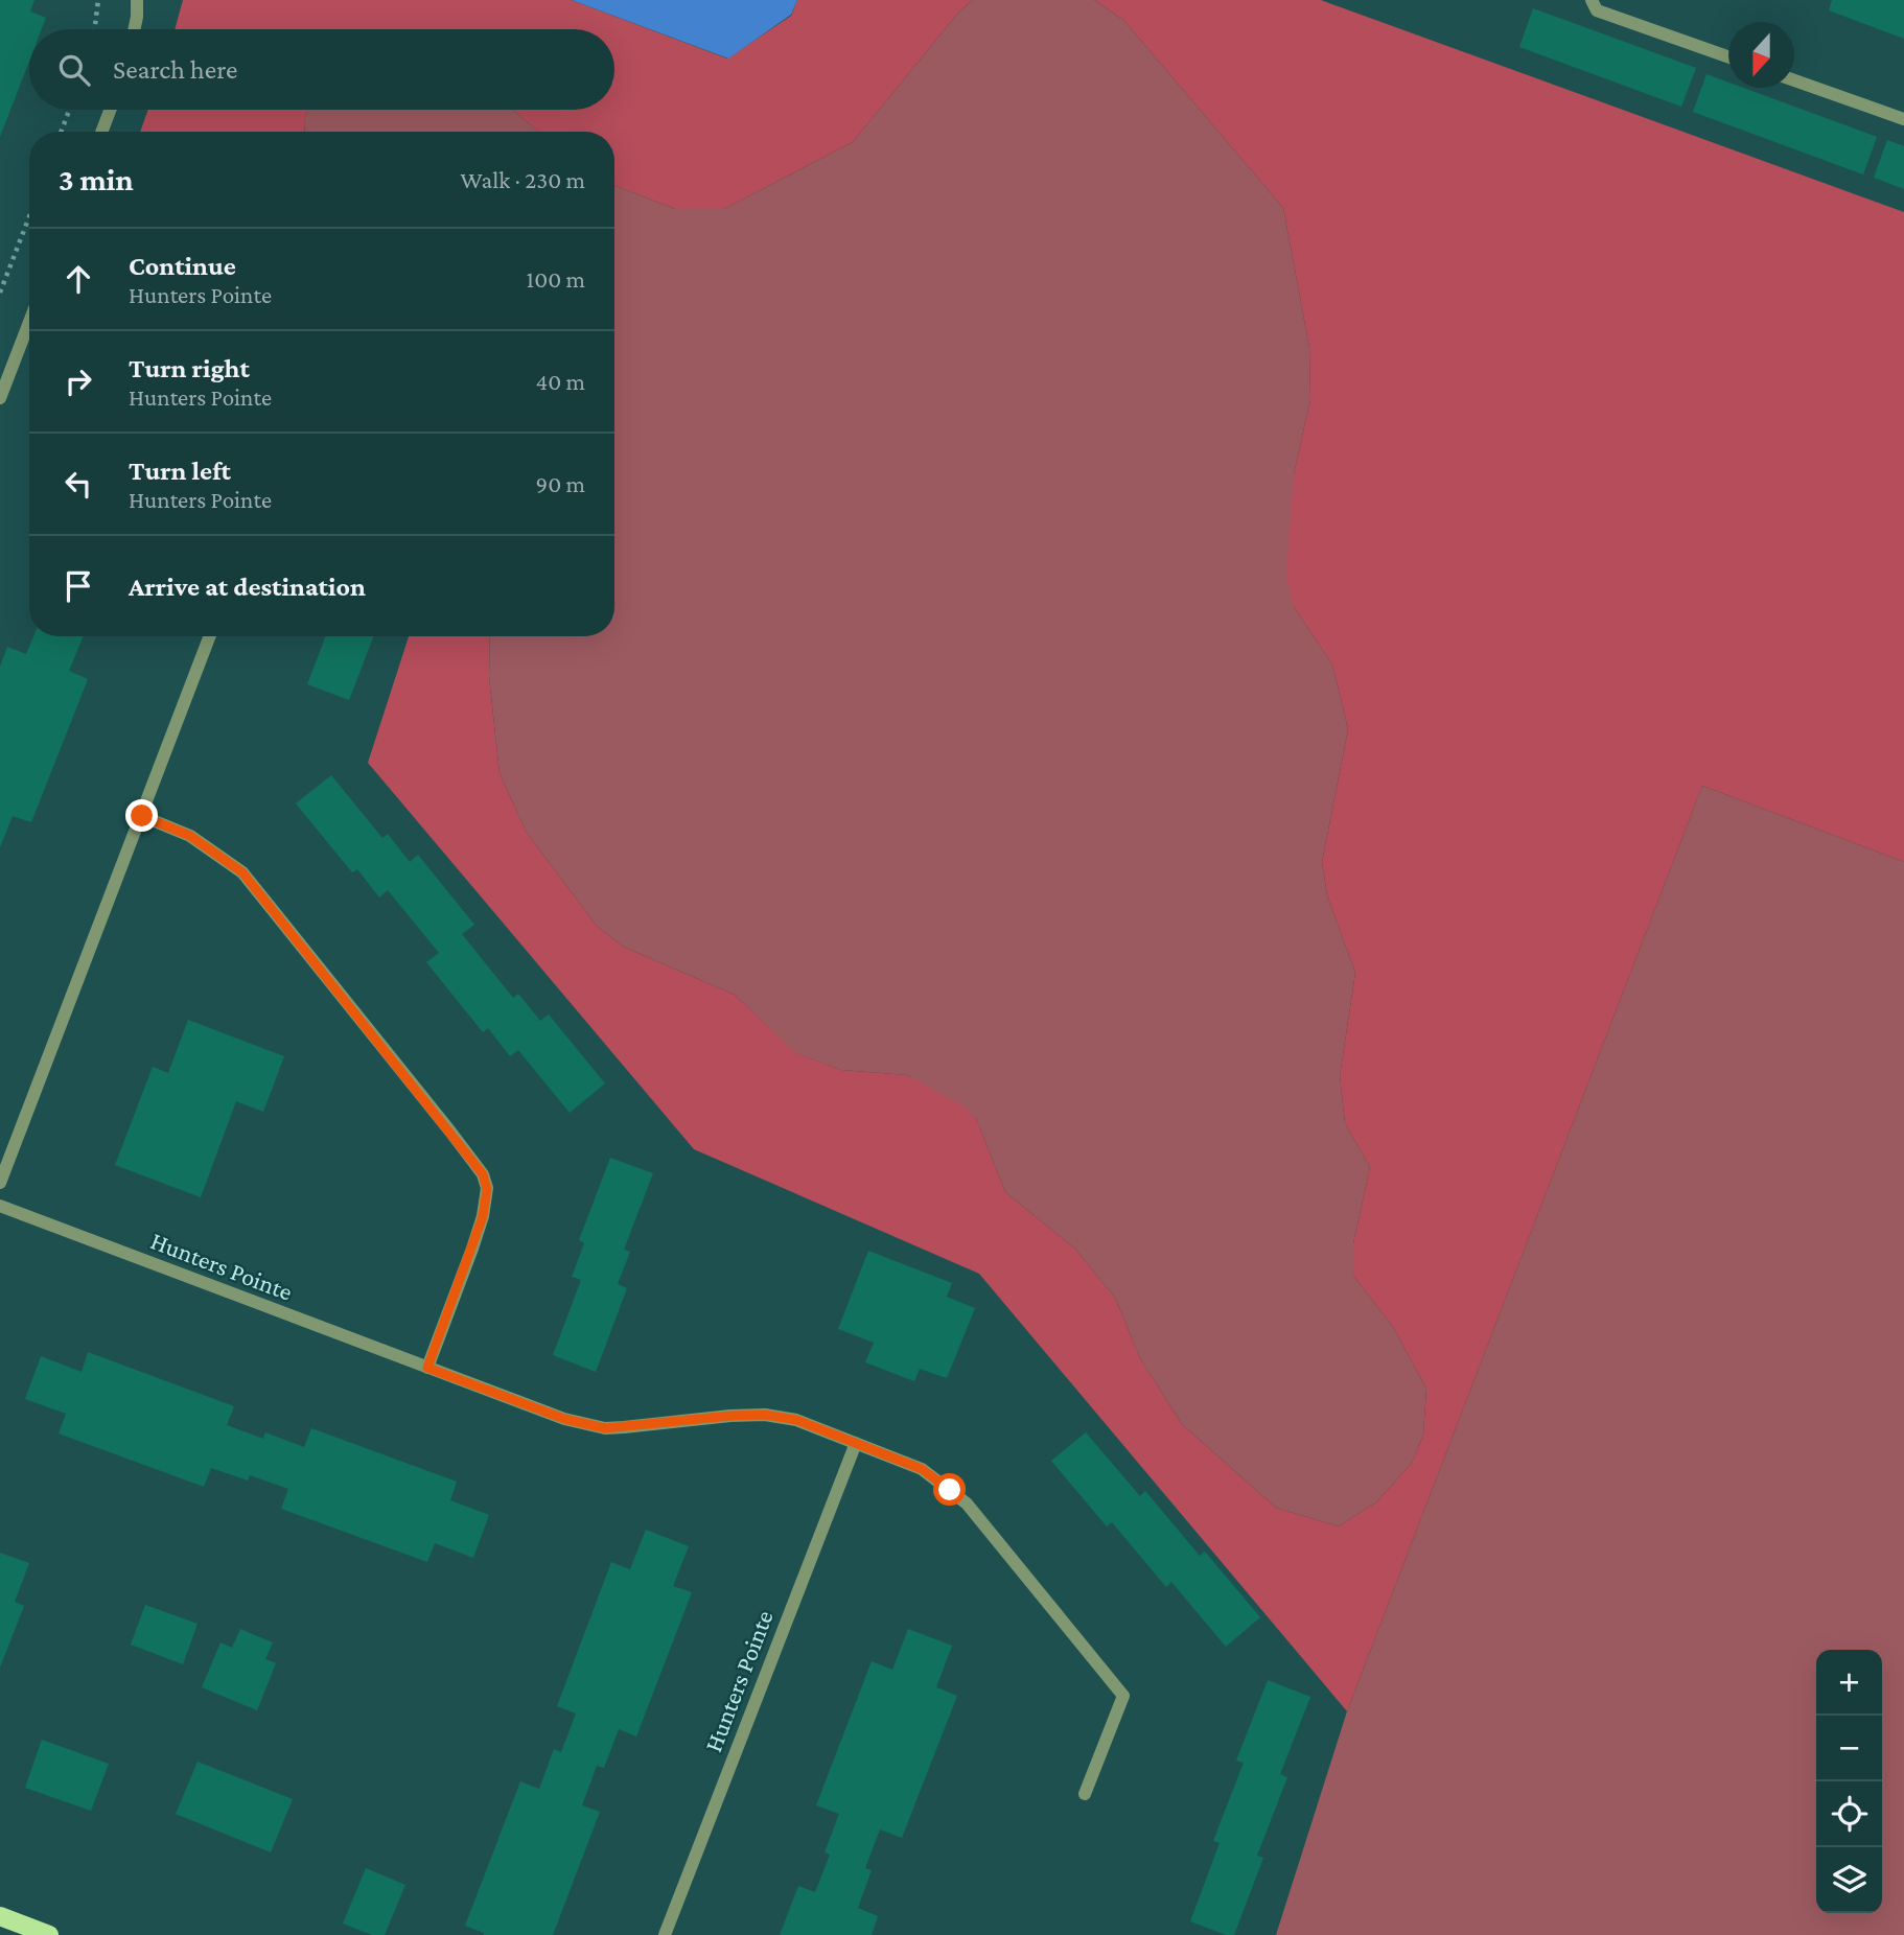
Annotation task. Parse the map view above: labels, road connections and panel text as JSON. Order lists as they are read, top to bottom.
{
  "streets": {
    "street": ["Hunters Pointe"]
  },
  "north": "bottom",
  "page": {
    "search": "Search here",
    "heading": ["3 min", "Walk · 230 m"],
    "list": [
      ["Continue", "Hunters Pointe", "100 m"],
      ["Turn right", "Hunters Pointe", "40 m"],
      ["Turn left", "Hunters Pointe", "90 m"],
      "Arrive at destination"
    ],
    "map_buttons": ["+", "−"]
  }
}
